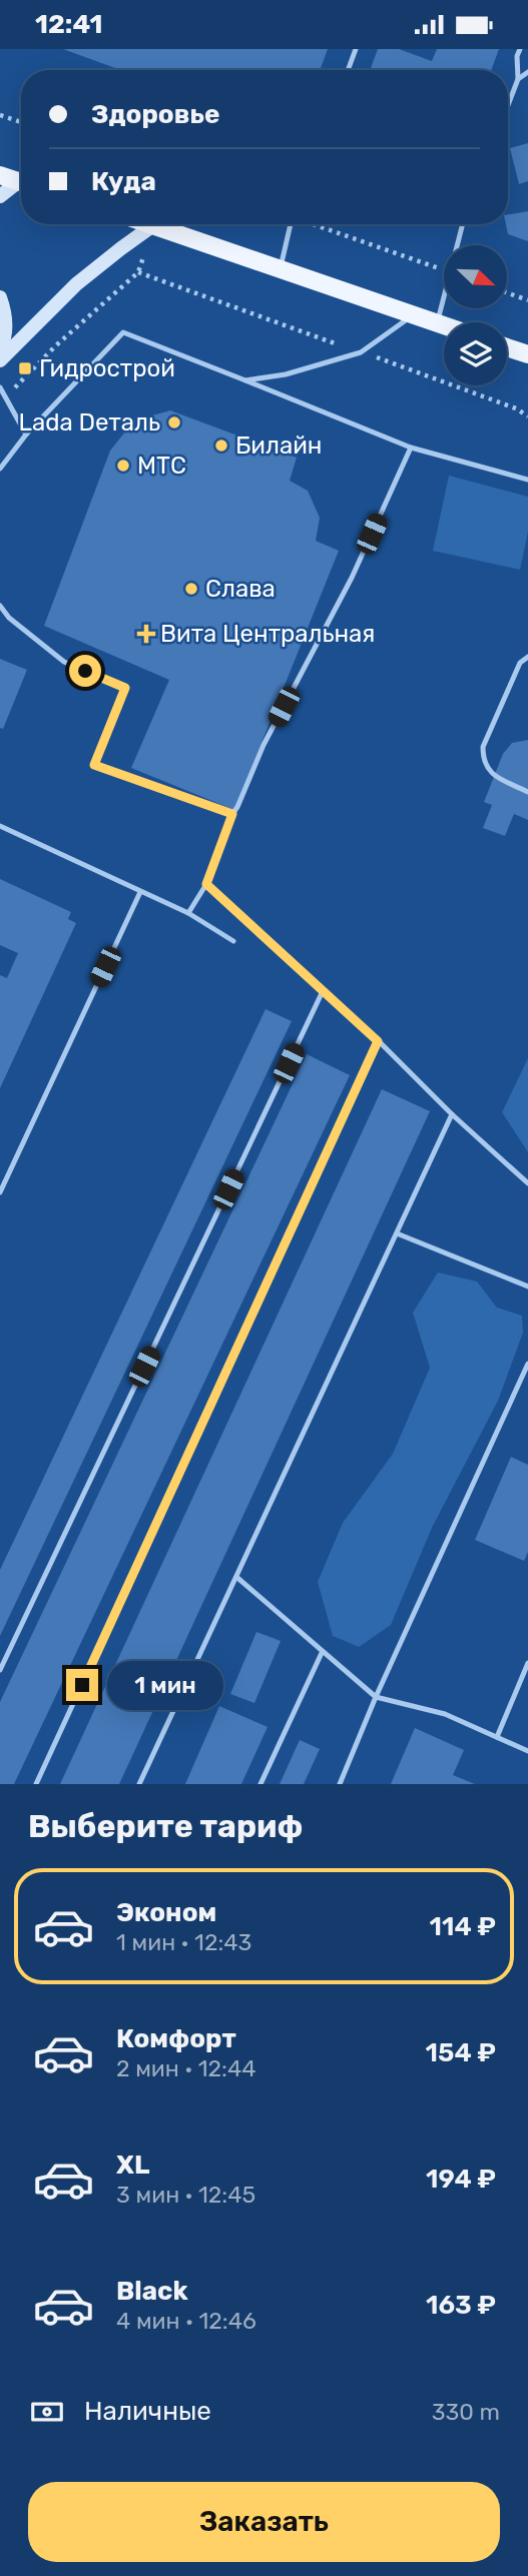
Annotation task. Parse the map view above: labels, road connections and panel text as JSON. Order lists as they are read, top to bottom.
{
  "places": {
    "transit": ["Гидрострой"],
    "other": [
      "Lada Dеталь",
      "Билайн",
      "МТС",
      "Слава"
    ],
    "health": ["Вита Центральная"]
  },
  "north": "bottom right",
  "page": {
    "status": "12:41",
    "banner": ["Здоровье", "Куда"],
    "bubble": "1 мин",
    "heading": "Выберите тариф",
    "list": [
      {
        "name": "Эконом",
        "note": "1 мин · 12:43",
        "value": "114 ₽"
      },
      {
        "name": "Комфорт",
        "note": "2 мин · 12:44",
        "value": "154 ₽"
      },
      {
        "name": "XL",
        "note": "3 мин · 12:45",
        "value": "194 ₽"
      },
      {
        "name": "Black",
        "note": "4 мин · 12:46",
        "value": "163 ₽"
      }
    ],
    "pay": ["Наличные", "330 m"],
    "buttons": "Заказать"
  }
}
